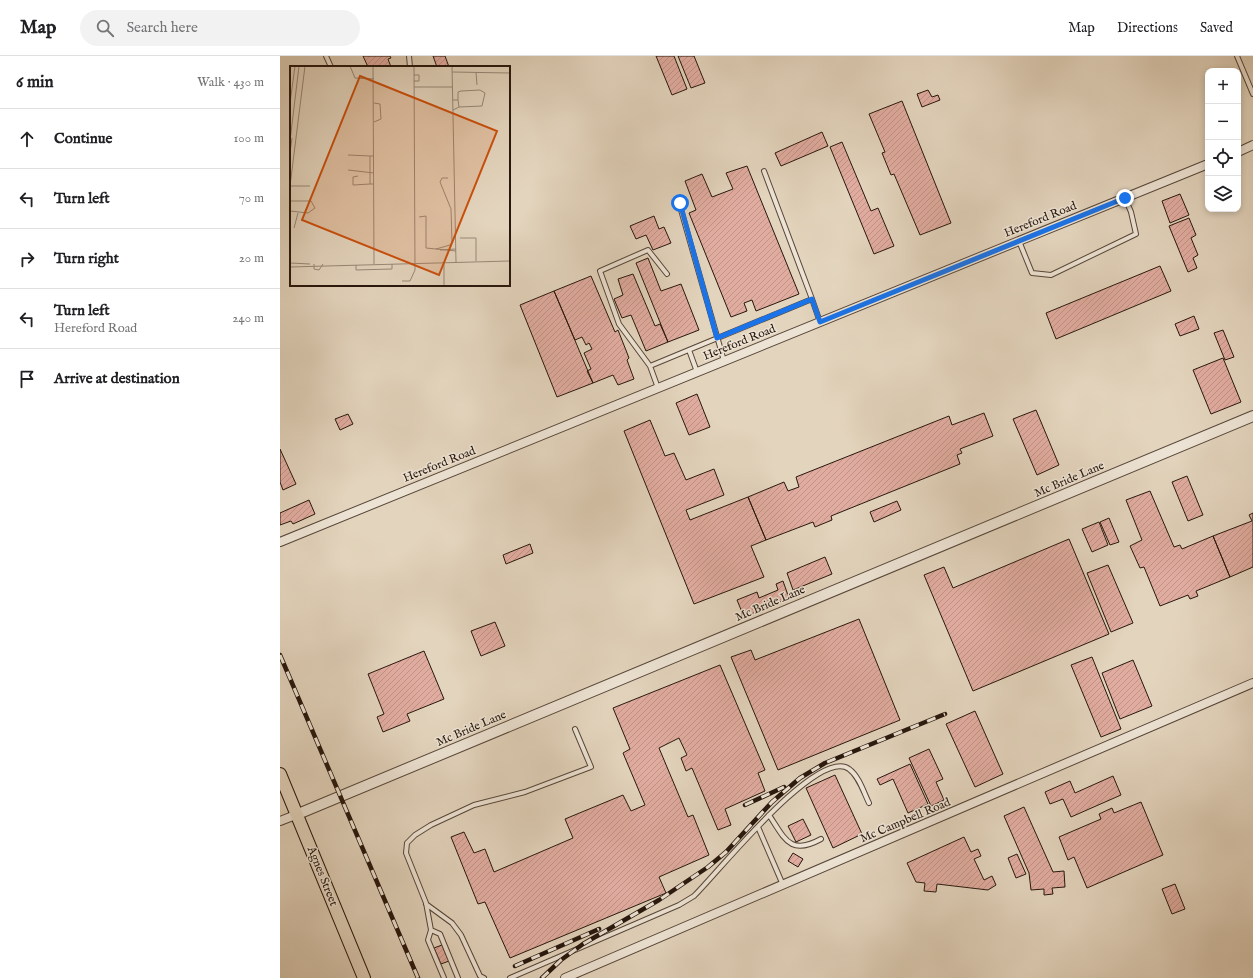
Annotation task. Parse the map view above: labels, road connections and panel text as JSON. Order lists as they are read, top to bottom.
{
  "streets": {
    "main road": ["Agnes Street"],
    "street": ["Hereford Road", "Mc Bride Lane", "Mc Campbell Road"]
  },
  "crossings": [
    ["Mc Bride Lane", "Agnes Street"]
  ],
  "page": {
    "header": "Map",
    "search": "Search here",
    "nav": ["Map", "Directions", "Saved"],
    "heading": ["6 min", "Walk · 430 m"],
    "map_buttons": ["+", "−"],
    "list": [
      ["Continue", "100 m"],
      ["Turn left", "70 m"],
      ["Turn right", "20 m"],
      ["Turn left", "Hereford Road", "240 m"],
      "Arrive at destination"
    ]
  }
}
